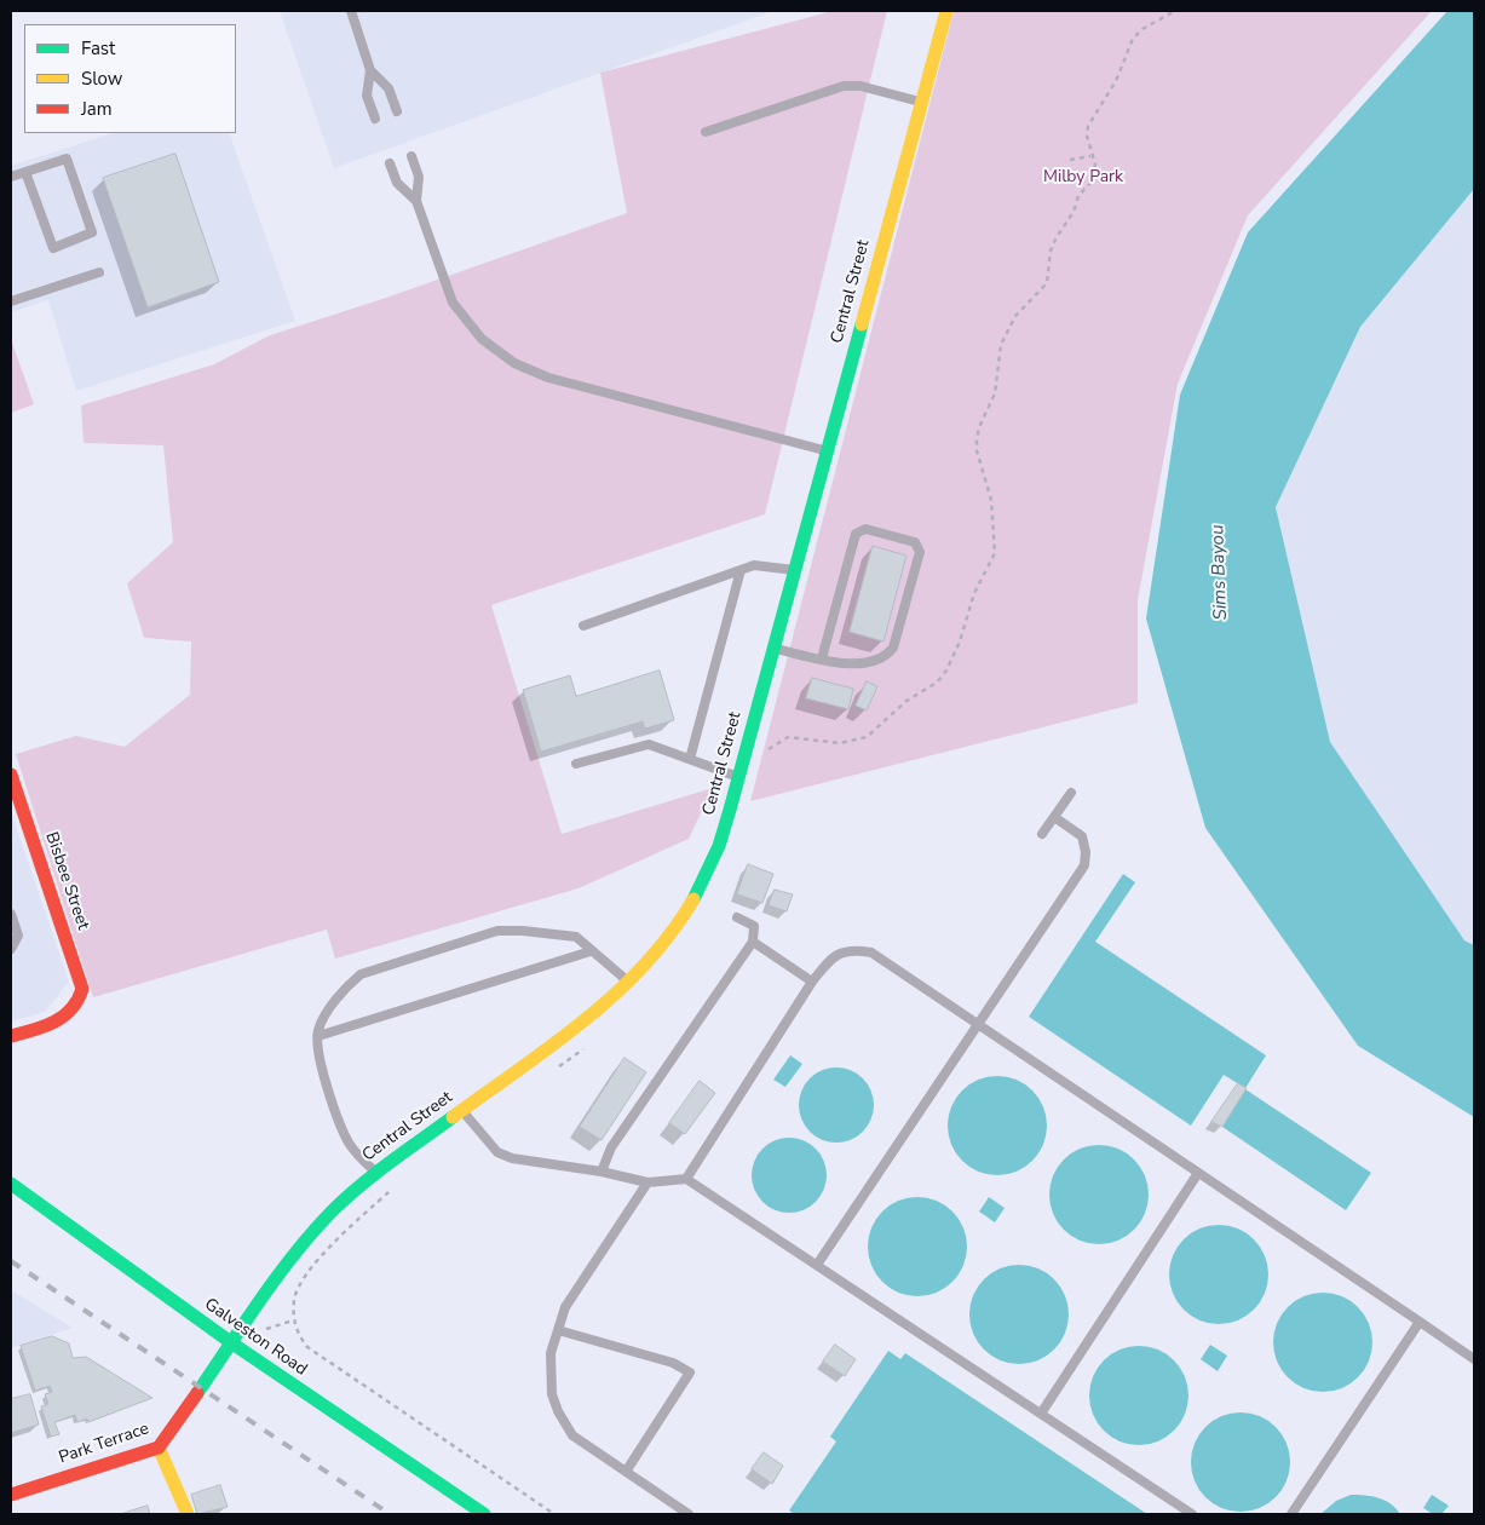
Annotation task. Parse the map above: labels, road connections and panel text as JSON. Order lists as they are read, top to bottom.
{
  "streets": {
    "street": [
      "Central Street",
      "Bisbee Street",
      "Galveston Road",
      "Park Terrace"
    ]
  },
  "crossings": [
    ["Central Street", "Galveston Road"],
    ["Central Street", "Park Terrace"],
    ["Galveston Road", "Park Terrace"]
  ],
  "water": ["Sims Bayou"],
  "parks": ["Milby Park"],
  "legend": ["Fast", "Slow", "Jam"]
}
